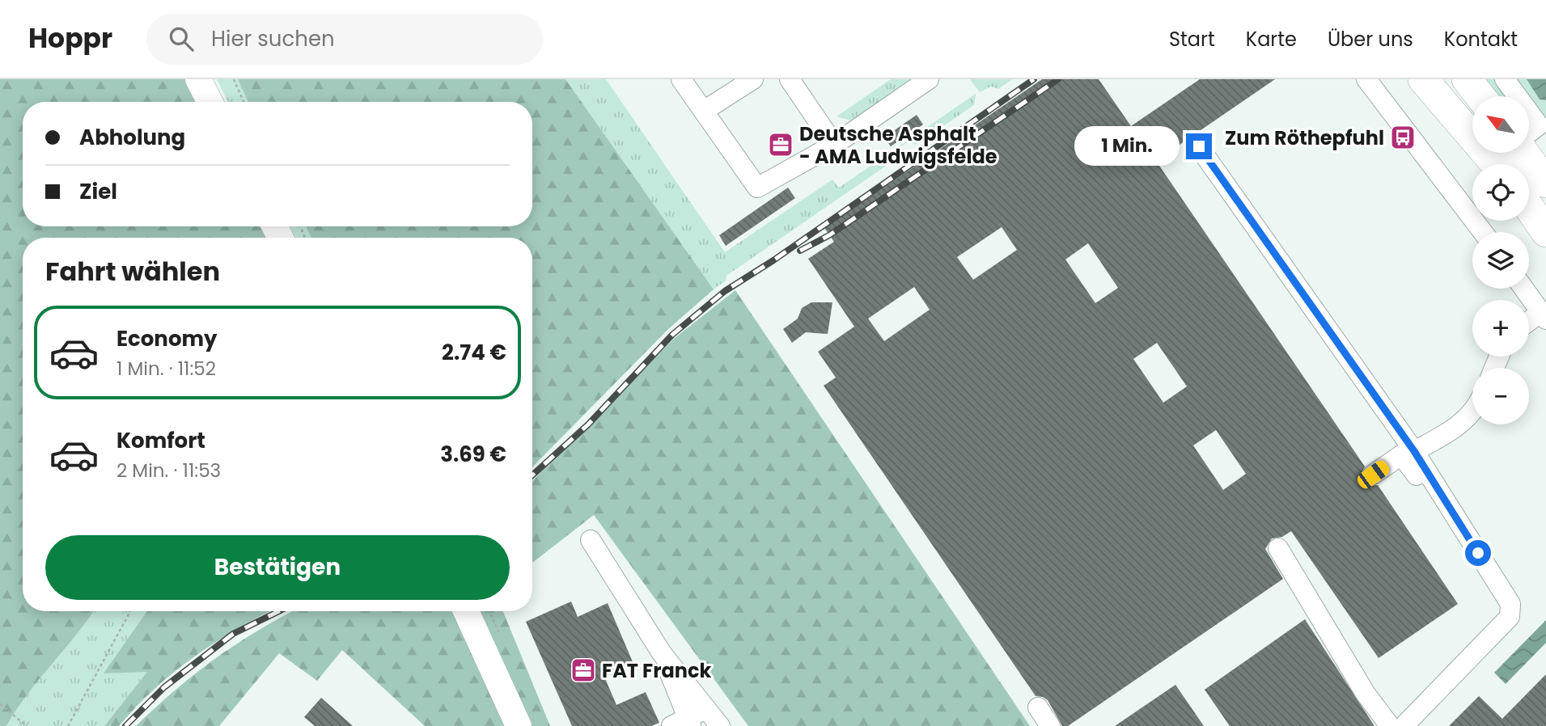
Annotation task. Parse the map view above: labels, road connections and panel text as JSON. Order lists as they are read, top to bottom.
{
  "places": {
    "bus stop": ["Zum Röthepfuhl"],
    "office": ["Deutsche Asphalt - AMA Ludwigsfelde", "FAT Franck"]
  },
  "north": "top left",
  "page": {
    "header": "Hoppr",
    "search": "Hier suchen",
    "nav": [
      "Start",
      "Karte",
      "Über uns",
      "Kontakt"
    ],
    "map_buttons": ["+", "−"],
    "banner": ["Abholung", "Ziel"],
    "bubble": "1 Min.",
    "heading": "Fahrt wählen",
    "list": [
      {
        "name": "Economy",
        "note": "1 Min. · 11:52",
        "value": "2.74 €"
      },
      {
        "name": "Komfort",
        "note": "2 Min. · 11:53",
        "value": "3.69 €"
      }
    ],
    "buttons": "Bestätigen"
  }
}
